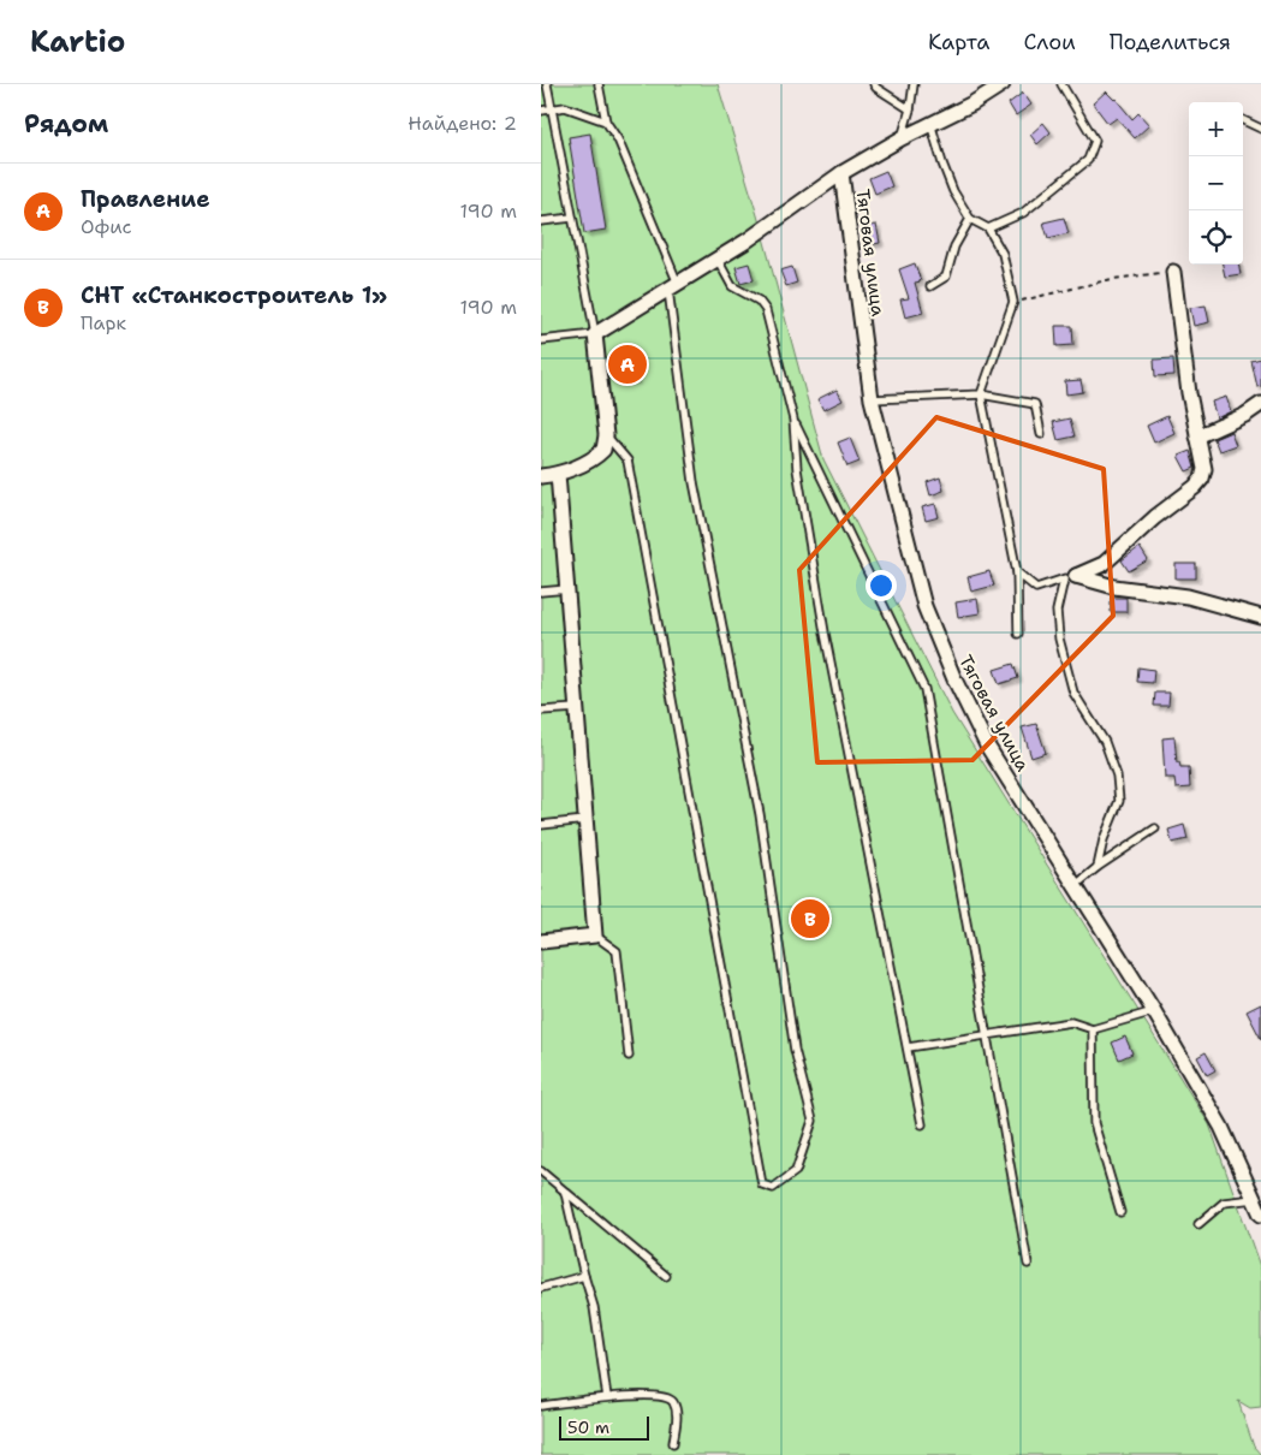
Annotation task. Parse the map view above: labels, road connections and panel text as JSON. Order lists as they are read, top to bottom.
{
  "streets": {
    "street": ["Тяговая улица"]
  },
  "scale_bar": "50 m",
  "page": {
    "header": "Kartio",
    "nav": ["Карта", "Слои", "Поделиться"],
    "heading": ["Рядом", "Найдено: 2"],
    "map_buttons": ["+", "−"],
    "list": [
      {
        "mark": "A",
        "name": "Правление",
        "note": "Офис",
        "value": "190 m"
      },
      {
        "mark": "B",
        "name": "СНТ «Станкостроитель 1»",
        "note": "Парк",
        "value": "190 m"
      }
    ],
    "pins": ["A", "B"],
    "scale": "50 m"
  }
}
